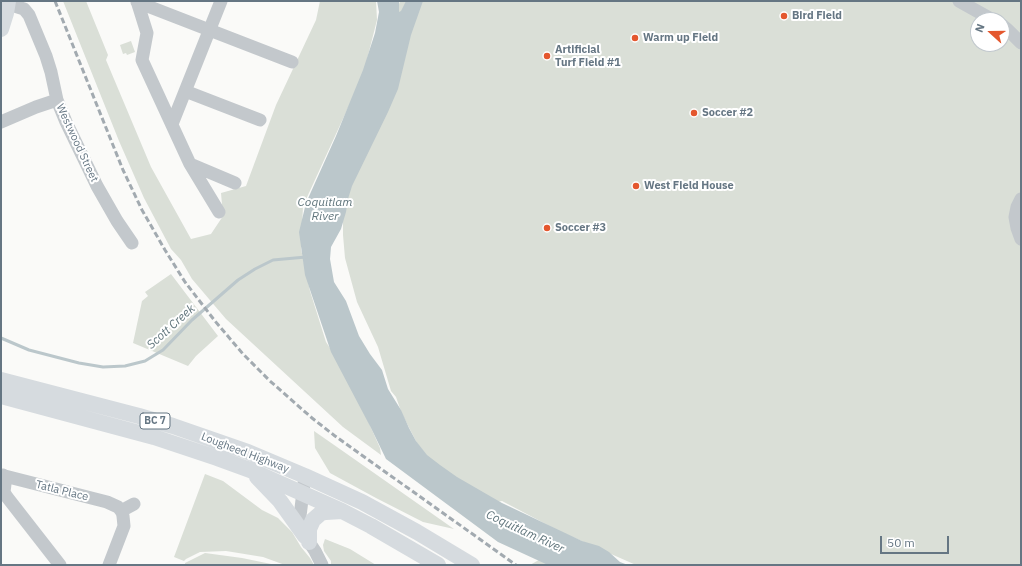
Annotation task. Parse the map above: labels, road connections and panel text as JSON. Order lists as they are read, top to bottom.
{
  "streets": {
    "main road": ["Westwood Street", "BC 7", "Lougheed Highway"],
    "street": ["Tatla Place"]
  },
  "water": ["Coquitlam River", "Scott Creek"],
  "places": [
    "Bird Field",
    "Warm up Field",
    "Artificial Turf Field #1",
    "Soccer #2",
    "West Field House",
    "Soccer #3"
  ],
  "scale_bar": "50 m",
  "north": "left"
}
